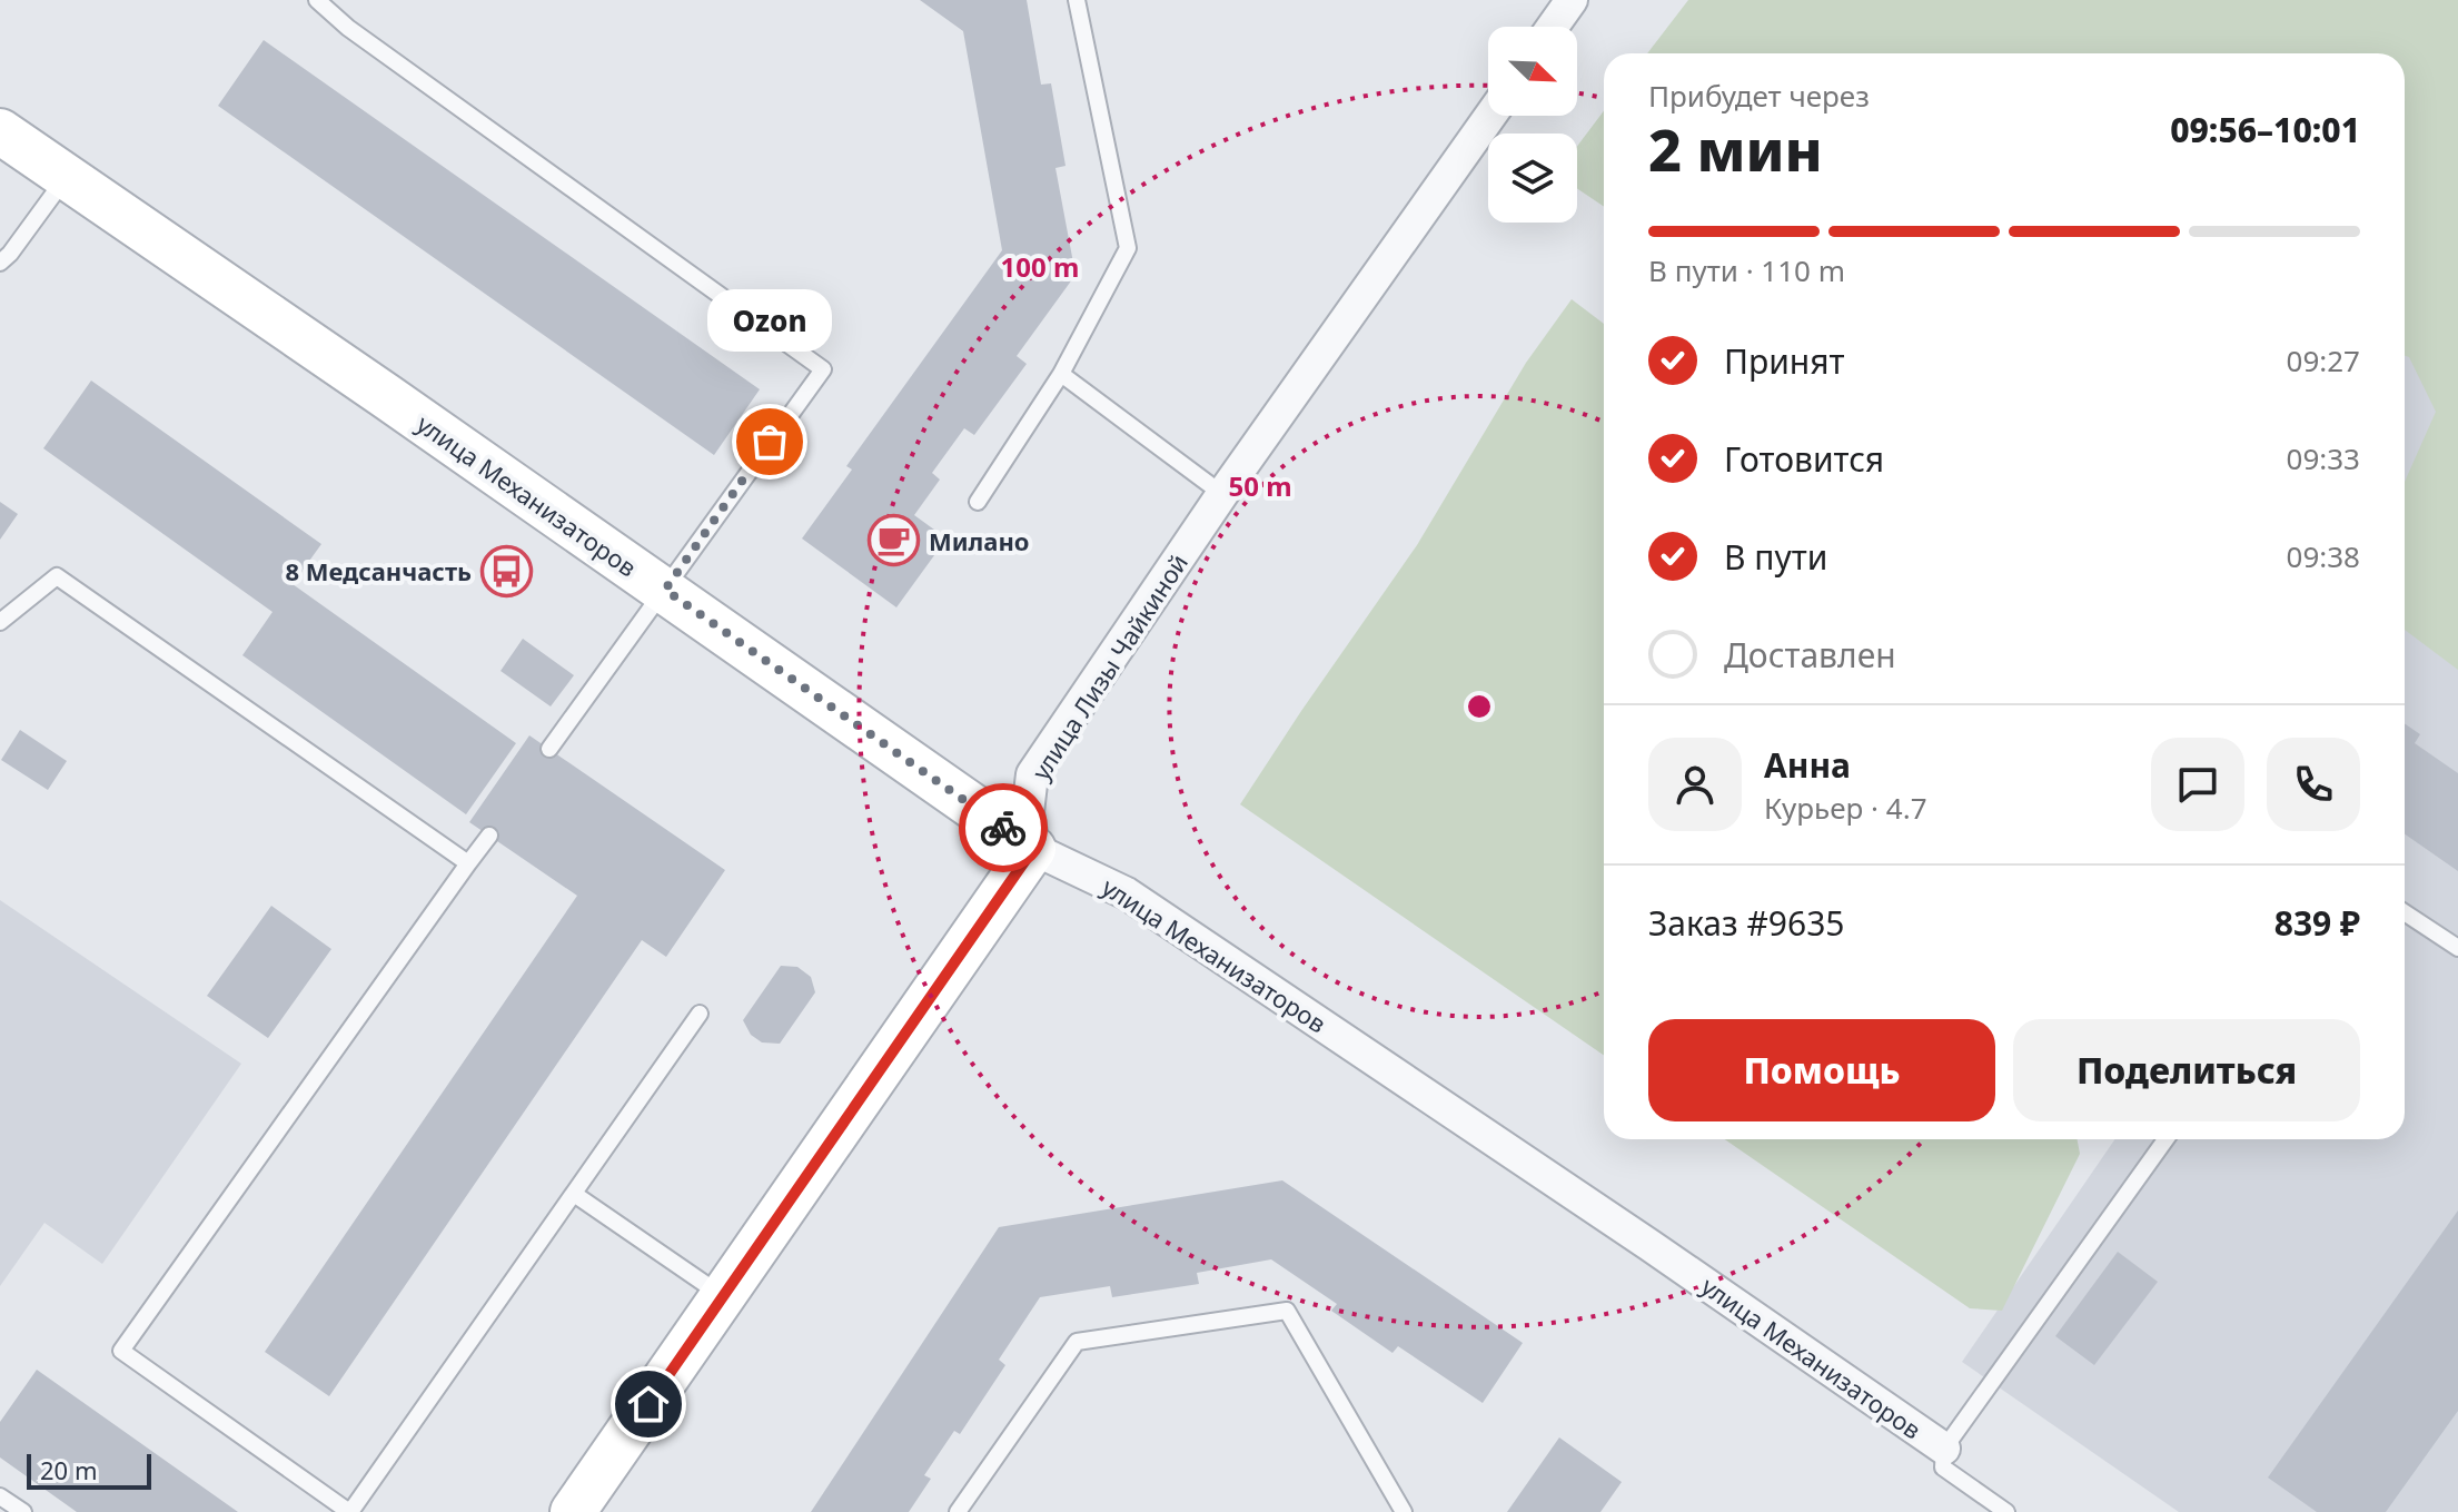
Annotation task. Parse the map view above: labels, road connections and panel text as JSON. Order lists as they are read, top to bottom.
{
  "streets": {
    "main road": ["улица Механизаторов"],
    "street": ["улица Лизы Чайкиной"]
  },
  "crossings": [
    ["улица Механизаторов", "улица Лизы Чайкиной"]
  ],
  "places": {
    "other": ["Ozon"],
    "cafe": ["Милано"],
    "bus stop": ["8 Медсанчасть"]
  },
  "scale_bar": "20 m",
  "north": "bottom right",
  "page": {
    "heading": ["2 мин", "Прибудет через", "09:56–10:01"],
    "panel": [
      "Анна",
      "Курьер · 4.7",
      "Заказ #9635",
      "839 ₽"
    ],
    "bar": "В пути · 110 m",
    "bubble": "Ozon",
    "list": [
      ["Принят", "09:27"],
      ["Готовится", "09:33"],
      ["В пути", "09:38"],
      "Доставлен"
    ],
    "buttons": ["Помощь", "Поделиться"],
    "scale": "20 m"
  },
  "rings": ["100 m", "50 m"]
}
